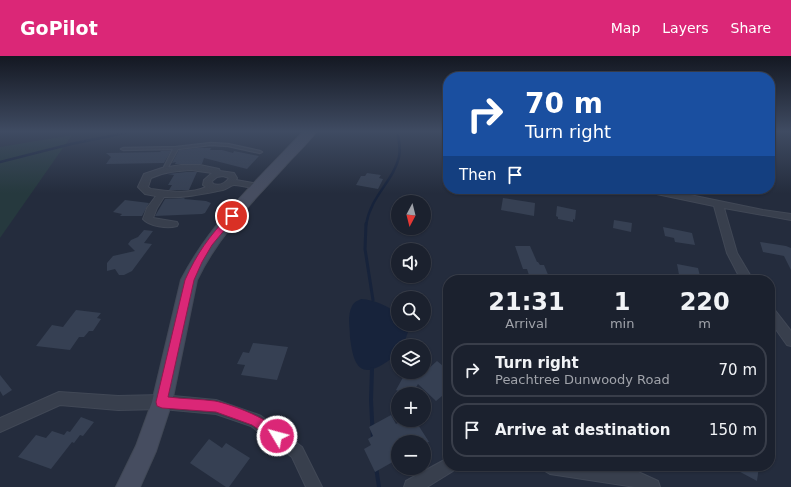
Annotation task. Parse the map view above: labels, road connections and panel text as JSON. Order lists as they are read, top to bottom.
{
  "north": "bottom",
  "page": {
    "header": "GoPilot",
    "nav": ["Map", "Layers", "Share"],
    "turn": ["70 m", "Turn right"],
    "then": "Then",
    "map_buttons": ["+", "−"],
    "eta": [
      "21:31",
      "Arrival",
      "1",
      "min",
      "220",
      "m"
    ],
    "list": [
      {
        "name": "Turn right",
        "note": "Peachtree Dunwoody Road",
        "value": "70 m"
      },
      {
        "name": "Arrive at destination",
        "value": "150 m"
      }
    ]
  }
}
